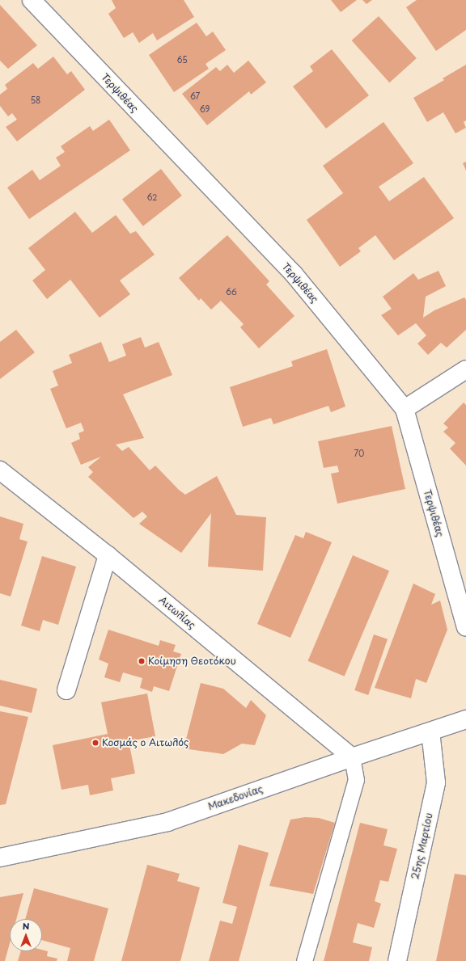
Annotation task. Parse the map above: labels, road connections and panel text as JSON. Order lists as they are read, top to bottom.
{
  "streets": {
    "street": [
      "Τερψιθέας",
      "Αιτωλίας",
      "Μακεδονίας",
      "25ης Μαρτίου"
    ]
  },
  "crossings": [
    ["Αιτωλίας", "Μακεδονίας"],
    ["Μακεδονίας", "25ης Μαρτίου"]
  ],
  "places": ["Κοίμηση Θεοτόκου", "Κοσμάς ο Αιτωλός"],
  "house_numbers": [
    "65",
    "67",
    "58",
    "69",
    "62",
    "66",
    "70"
  ],
  "north": "top"
}
